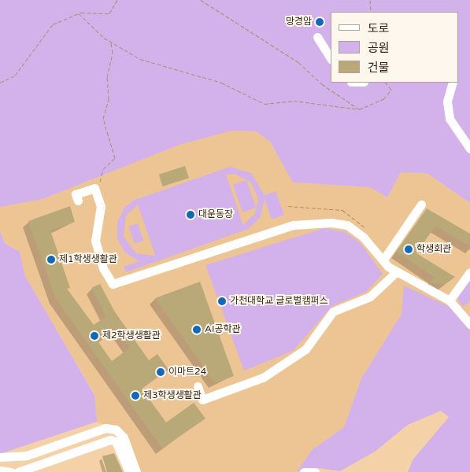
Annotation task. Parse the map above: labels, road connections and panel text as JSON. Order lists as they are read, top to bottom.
{
  "places": [
    "망경암",
    "대운동장",
    "학생회관",
    "제1학생생활관",
    "가천대학교 글로벌캠퍼스",
    "AI공학관",
    "제2학생생활관",
    "이마트24",
    "제3학생생활관"
  ],
  "legend": ["도로", "공원", "건물"]
}
